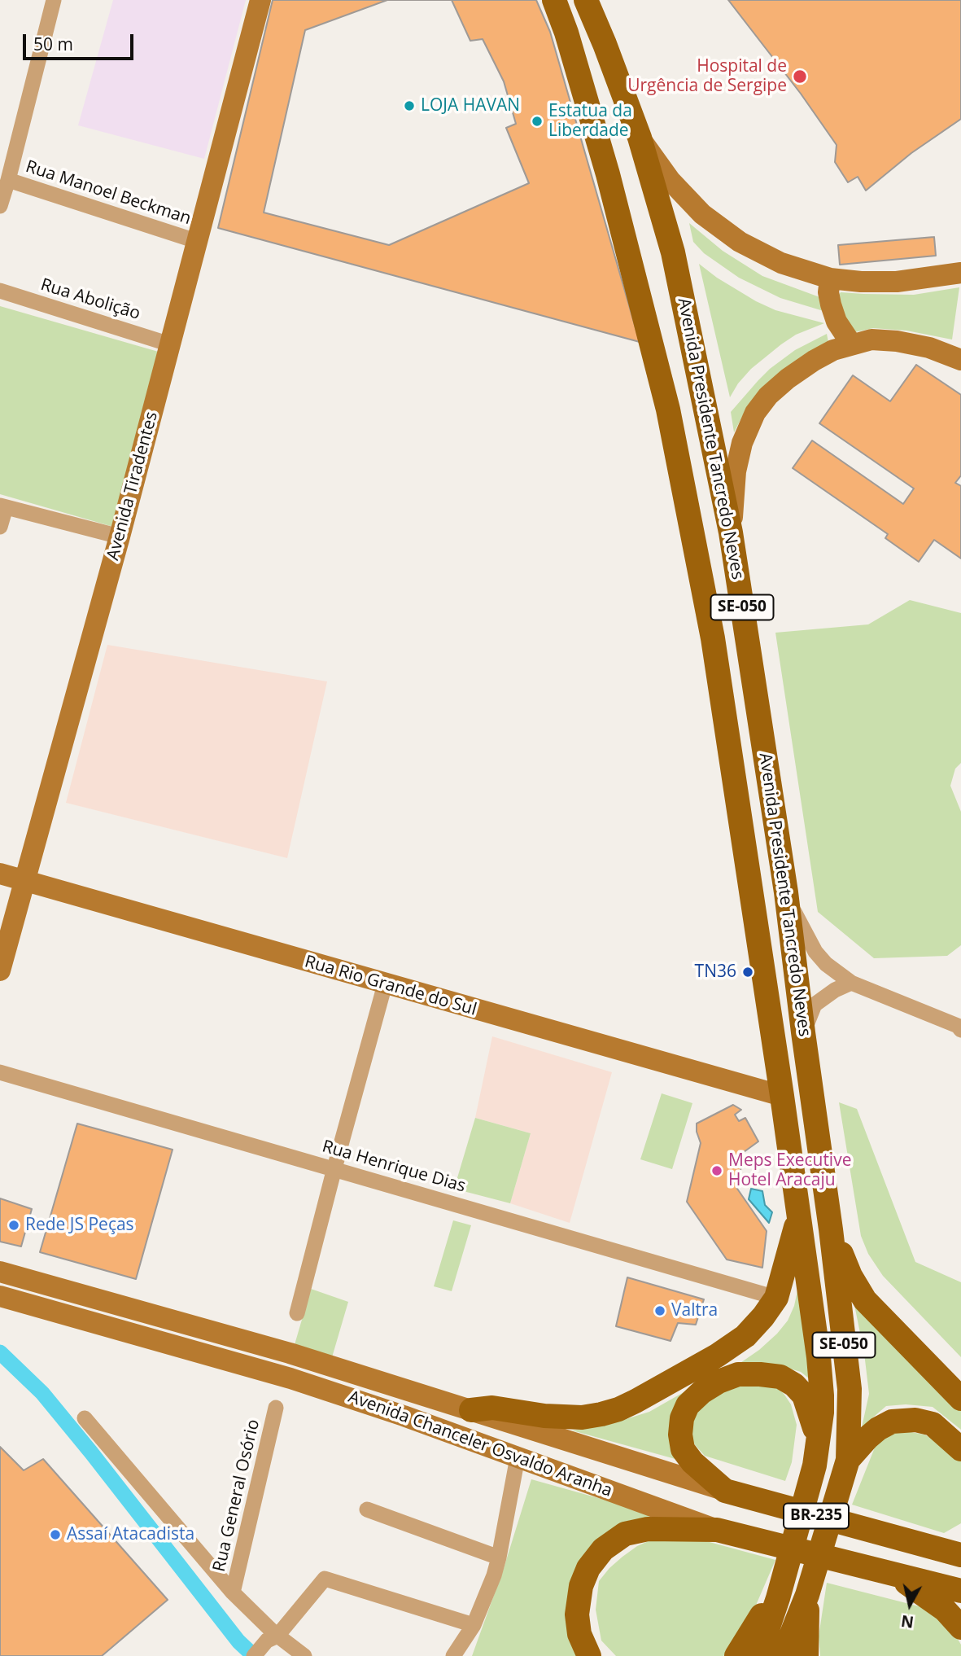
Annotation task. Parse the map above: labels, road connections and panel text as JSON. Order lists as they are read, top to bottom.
{
  "streets": {
    "main road": [
      "Avenida Presidente Tancredo Neves",
      "SE-050",
      "Avenida Chanceler Osvaldo Aranha",
      "BR-235"
    ],
    "street": [
      "Rua Manoel Beckman",
      "Rua Abolição",
      "Avenida Tiradentes",
      "Rua Rio Grande do Sul",
      "Rua Henrique Dias",
      "Rua General Osório"
    ]
  },
  "crossings": [
    ["Rua Manoel Beckman", "Avenida Tiradentes"],
    ["Rua Abolição", "Avenida Tiradentes"],
    ["Avenida Presidente Tancredo Neves", "SE-050"],
    ["Avenida Presidente Tancredo Neves", "Rua Rio Grande do Sul"],
    ["Avenida Tiradentes", "Rua Rio Grande do Sul"]
  ],
  "places": [
    "Hospital de Urgência de Sergipe",
    "LOJA HAVAN",
    "Estatua da Liberdade",
    "TN36",
    "Meps Executive Hotel Aracaju",
    "Rede JS Peças",
    "Valtra",
    "Assaí Atacadista"
  ],
  "scale_bar": "50 m",
  "north": "bottom"
}
